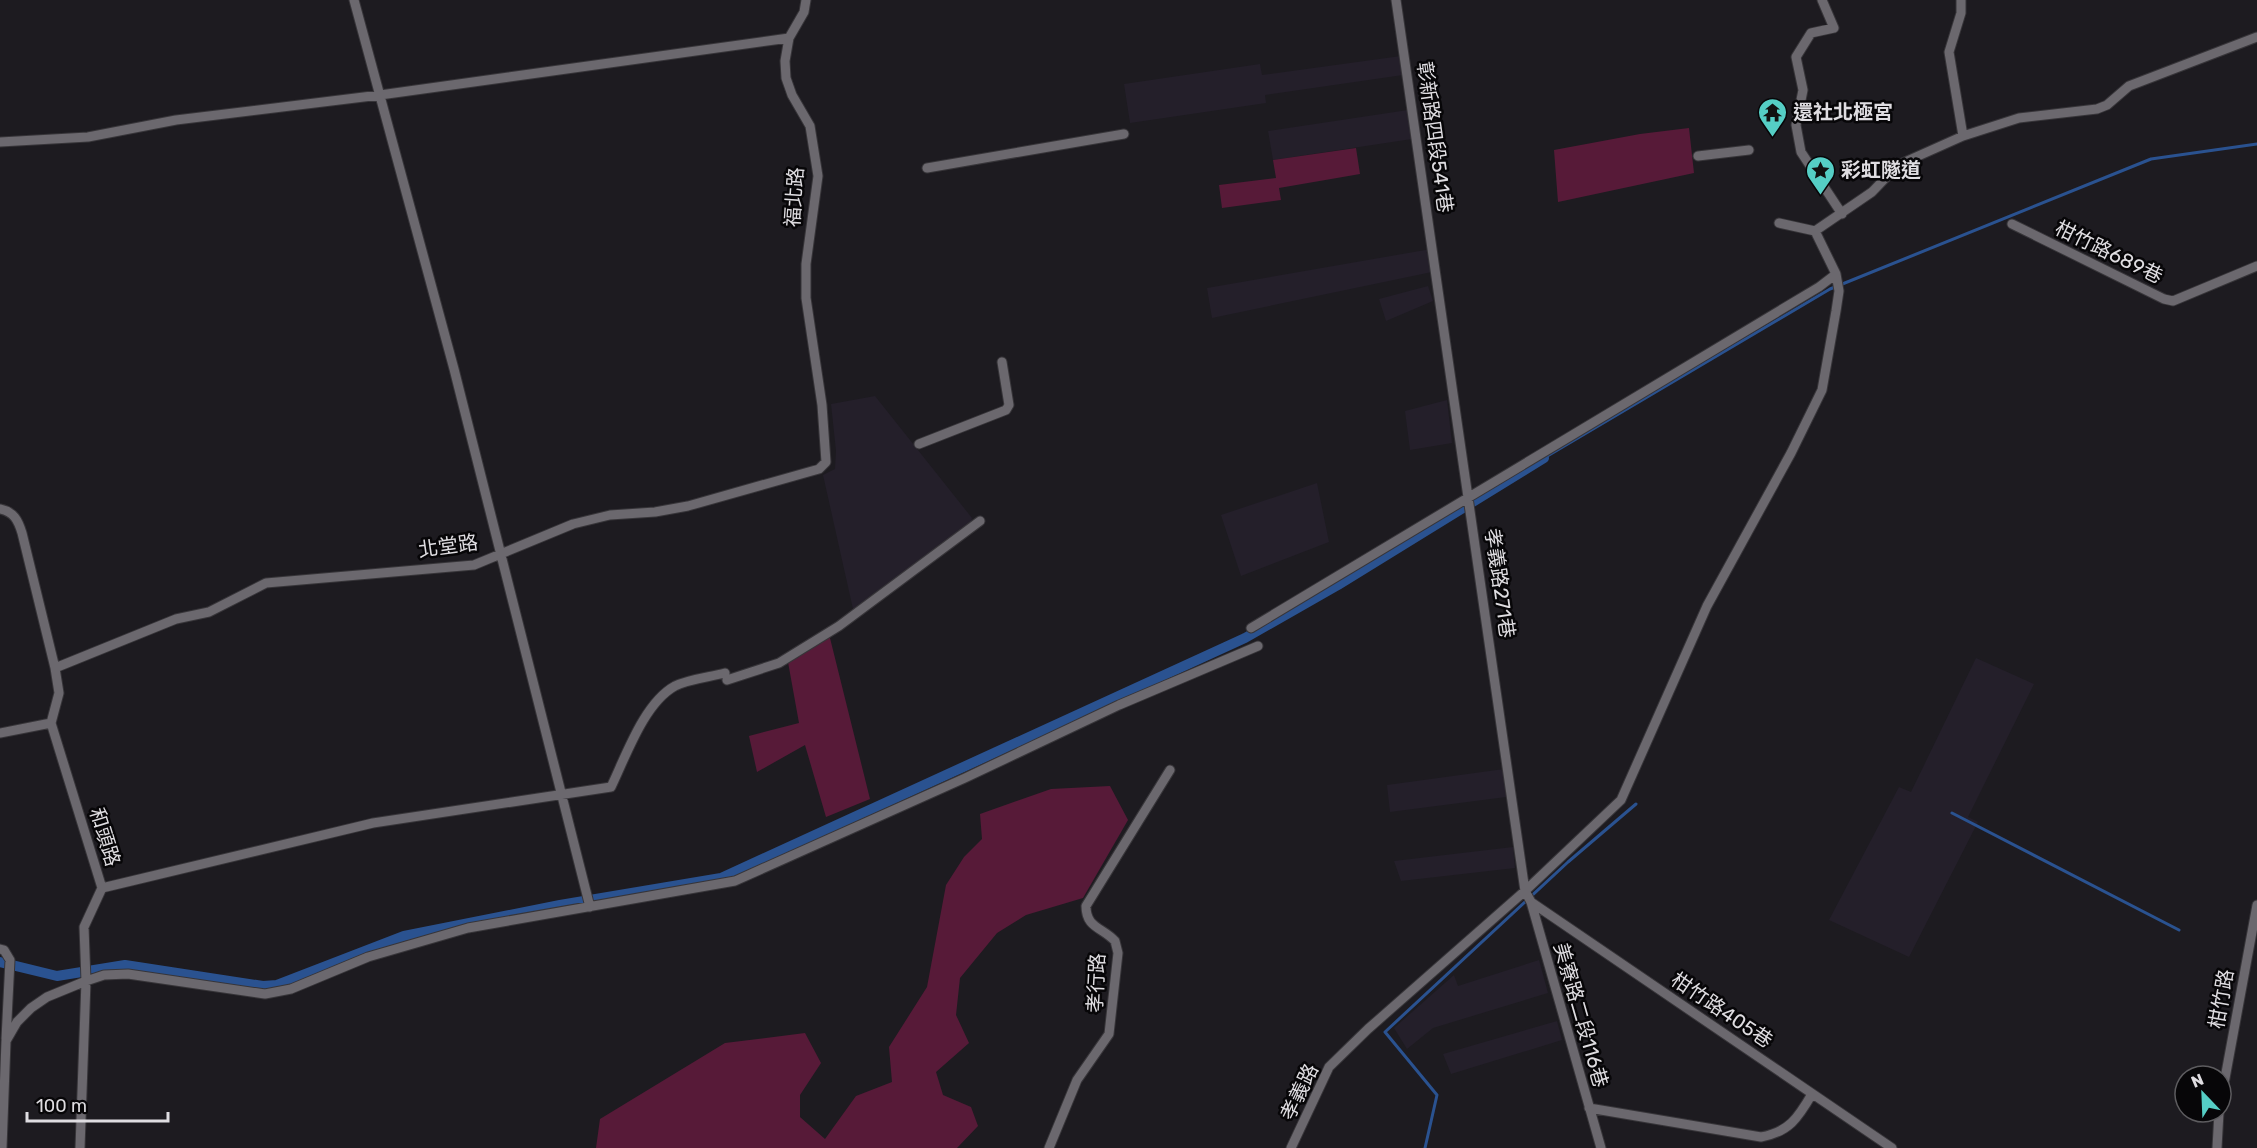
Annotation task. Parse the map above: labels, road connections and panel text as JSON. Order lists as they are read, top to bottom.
{
  "streets": {
    "street": [
      "彰新路四段541巷",
      "福北路",
      "柑竹路689巷",
      "北堂路",
      "孝義路271巷",
      "和頭路",
      "孝行路",
      "柑竹路",
      "柑竹路405巷",
      "美寮路二段116巷",
      "孝義路"
    ]
  },
  "crossings": [
    ["彰新路四段541巷", "孝義路271巷"],
    ["福北路", "北堂路"],
    ["孝義路271巷", "美寮路二段116巷"],
    ["孝義路271巷", "孝義路"],
    ["柑竹路405巷", "美寮路二段116巷"],
    ["美寮路二段116巷", "孝義路"]
  ],
  "places": {
    "temple": ["還社北極宮"],
    "place": ["彩虹隧道"]
  },
  "scale_bar": "100 m",
  "north": "top left"
}
